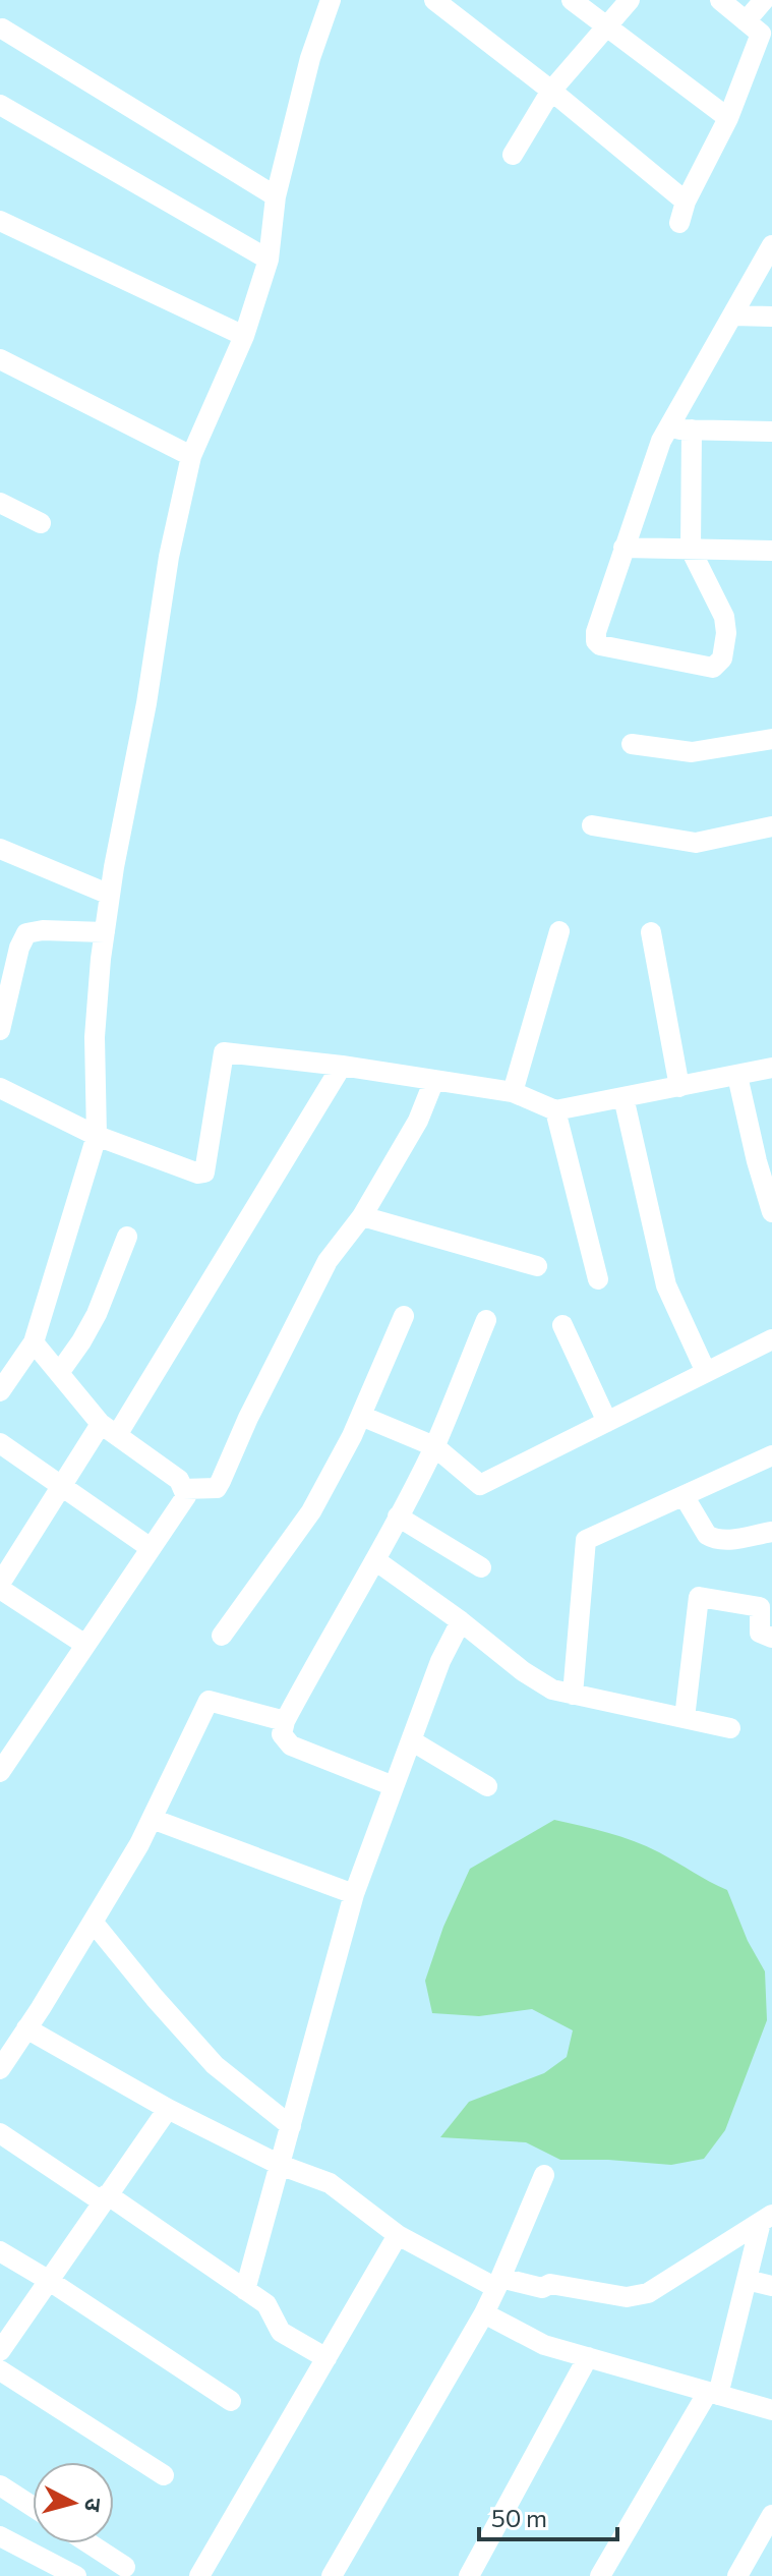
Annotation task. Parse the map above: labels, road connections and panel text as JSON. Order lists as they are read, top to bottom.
{
  "scale_bar": "50 m",
  "north": "right"
}
